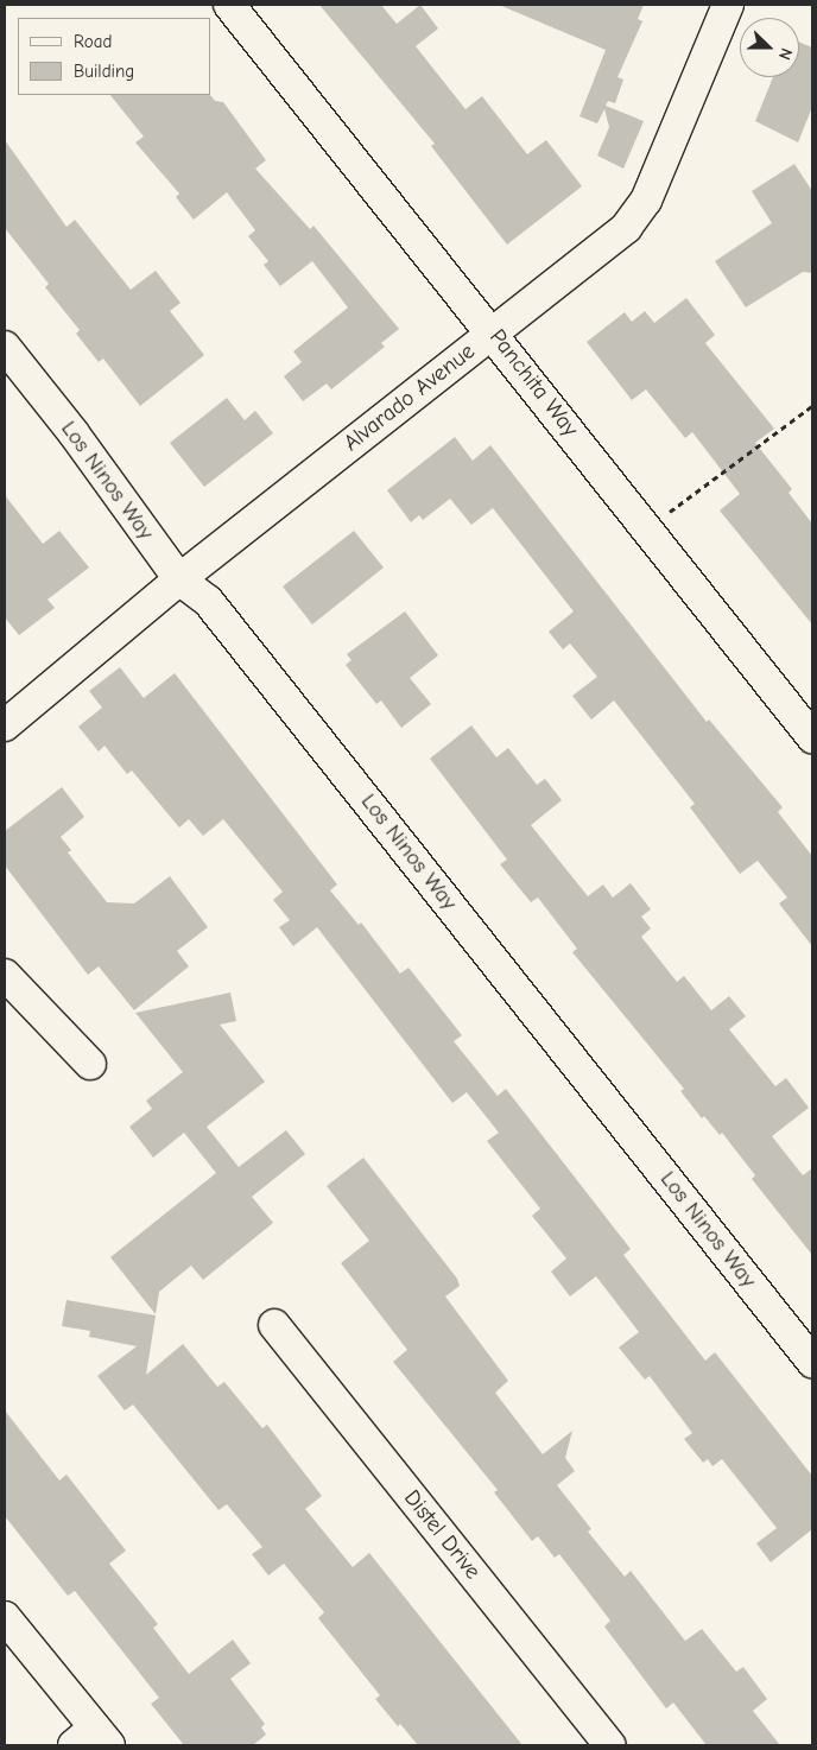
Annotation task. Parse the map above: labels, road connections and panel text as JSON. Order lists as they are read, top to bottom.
{
  "streets": {
    "street": [
      "Panchita Way",
      "Alvarado Avenue",
      "Los Ninos Way",
      "Distel Drive"
    ]
  },
  "crossings": [
    ["Panchita Way", "Alvarado Avenue"],
    ["Alvarado Avenue", "Los Ninos Way"]
  ],
  "legend": ["Road", "Building"],
  "north": "right"
}
